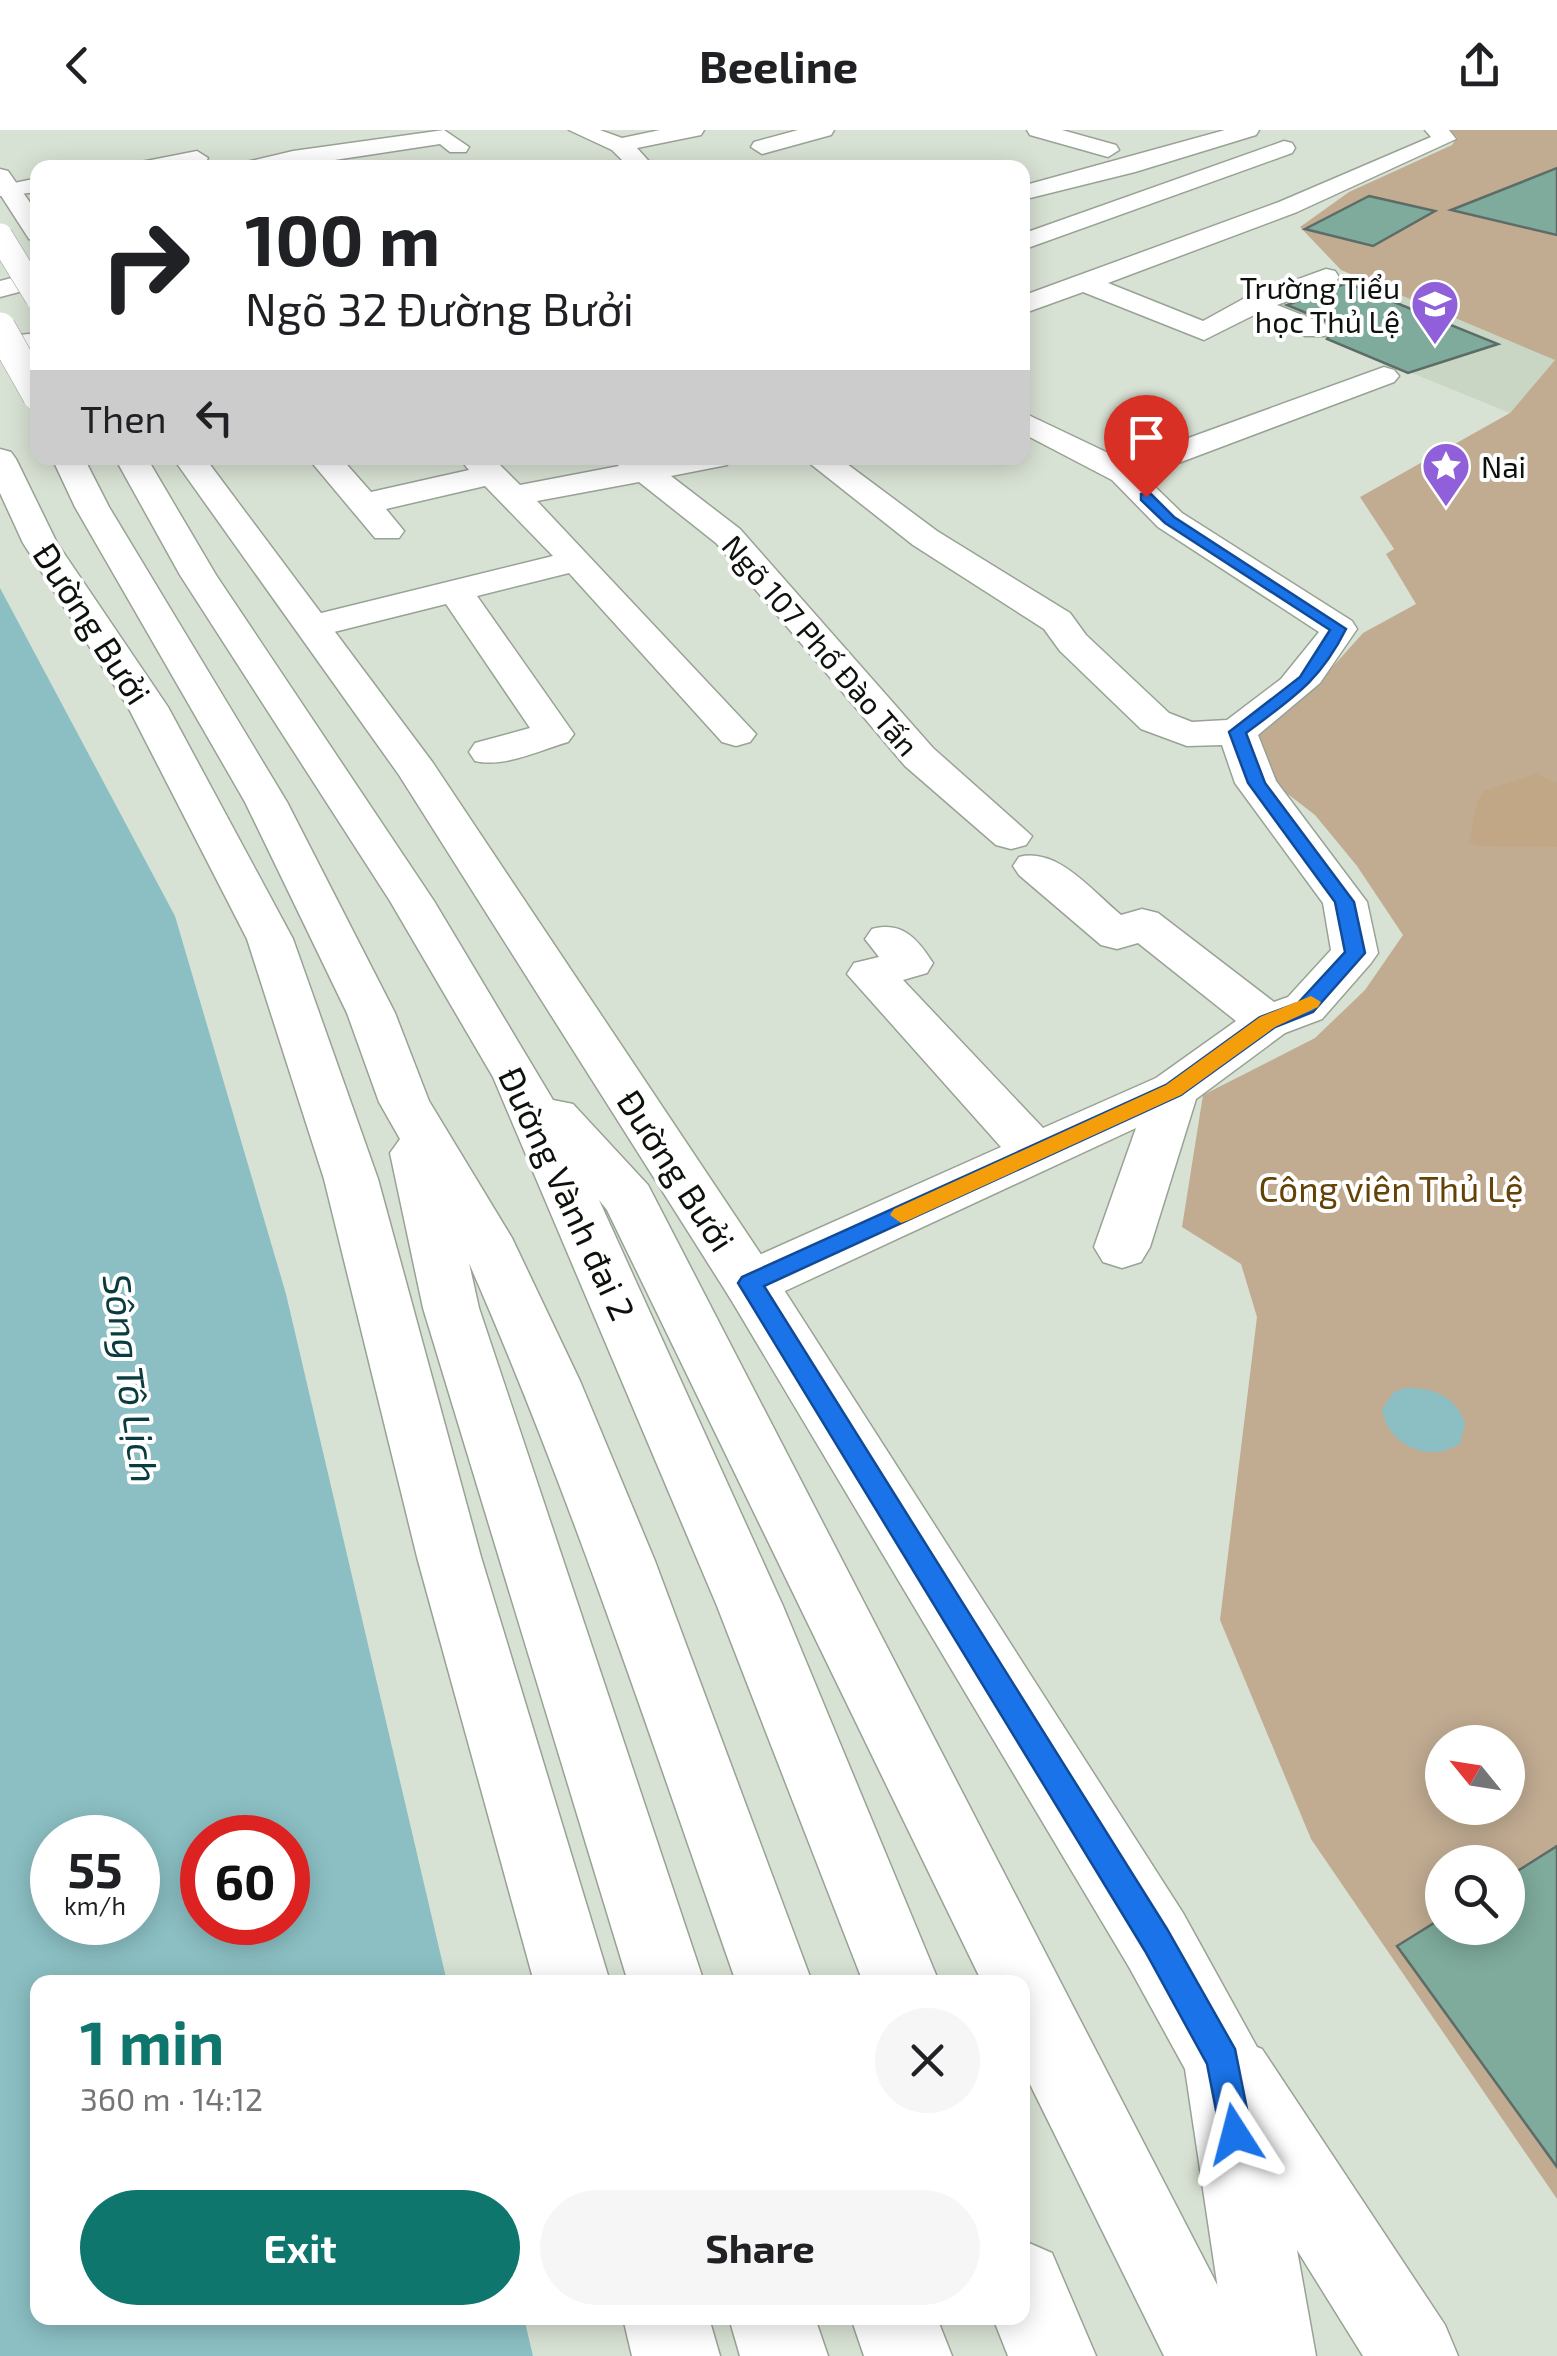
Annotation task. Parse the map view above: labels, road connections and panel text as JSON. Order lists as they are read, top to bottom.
{
  "streets": {
    "main road": ["Đường Bưởi", "Ngõ 107 Phố Đào Tấn", "Đường Vành đai 2"]
  },
  "water": ["Sông Tô Lịch"],
  "parks": ["Công viên Thủ Lệ"],
  "places": {
    "school or university": ["Trường Tiểu học Thủ Lệ"],
    "place": ["Nai"]
  },
  "north": "top left",
  "page": {
    "header": "Beeline",
    "turn": ["100 m", "Ngõ 32 Đường Bưởi"],
    "then": "Then",
    "speed": "55 km/h",
    "limit": "60",
    "heading": ["1 min", "360 m · 14:12"],
    "buttons": ["Exit", "Share"]
  }
}
